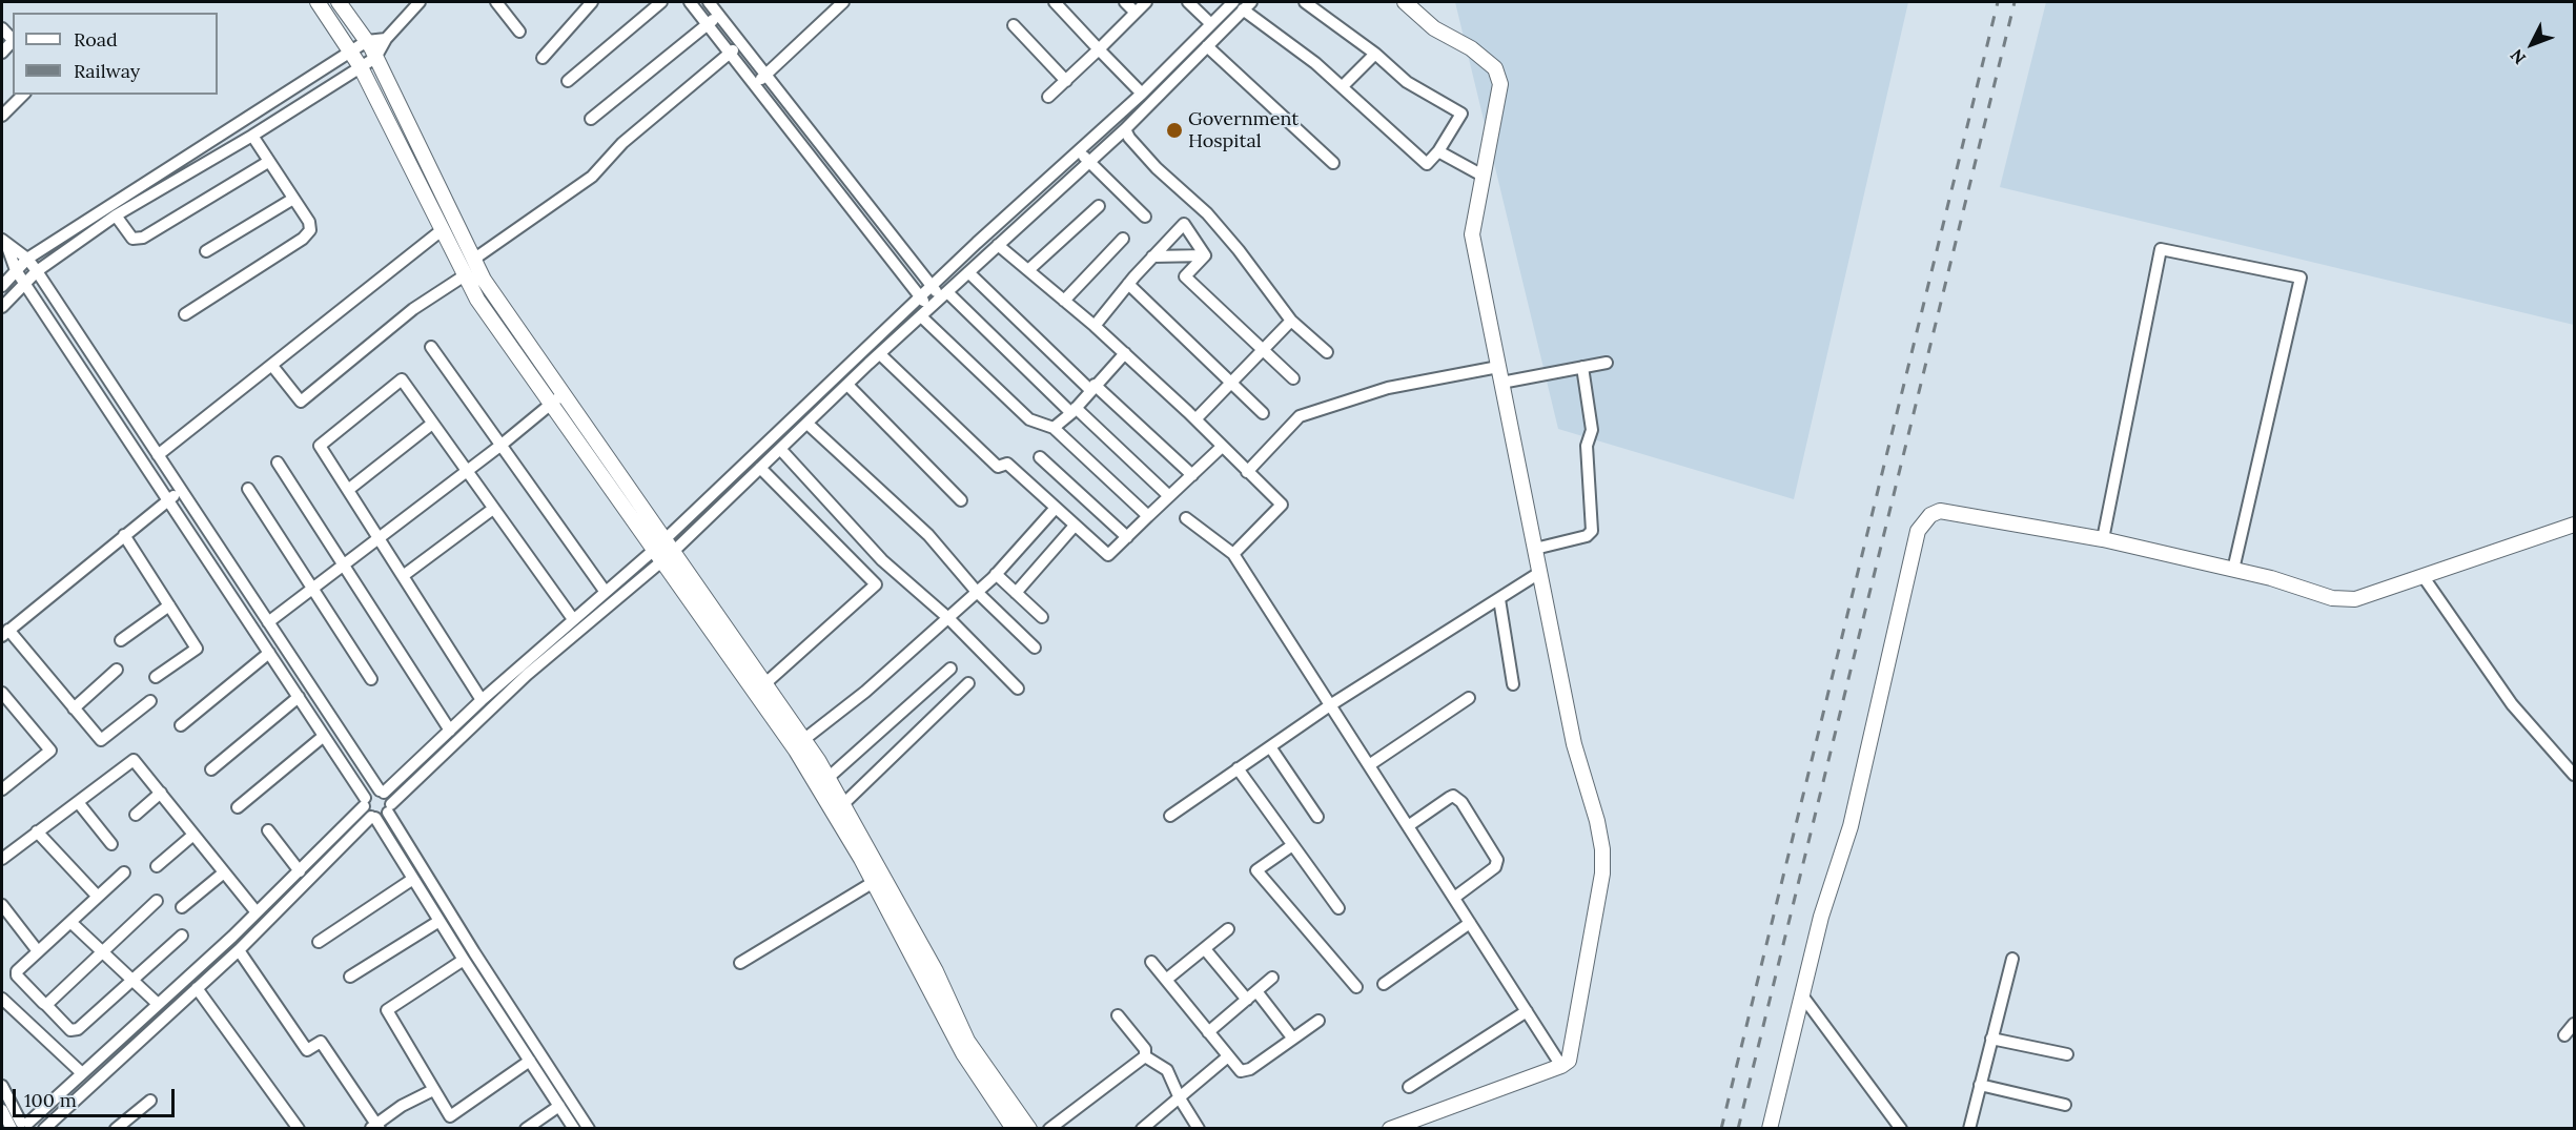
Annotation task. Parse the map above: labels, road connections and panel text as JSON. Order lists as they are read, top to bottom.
{
  "places": ["Government Hospital"],
  "legend": ["Road", "Railway"],
  "scale_bar": "100 m",
  "north": "bottom left"
}
